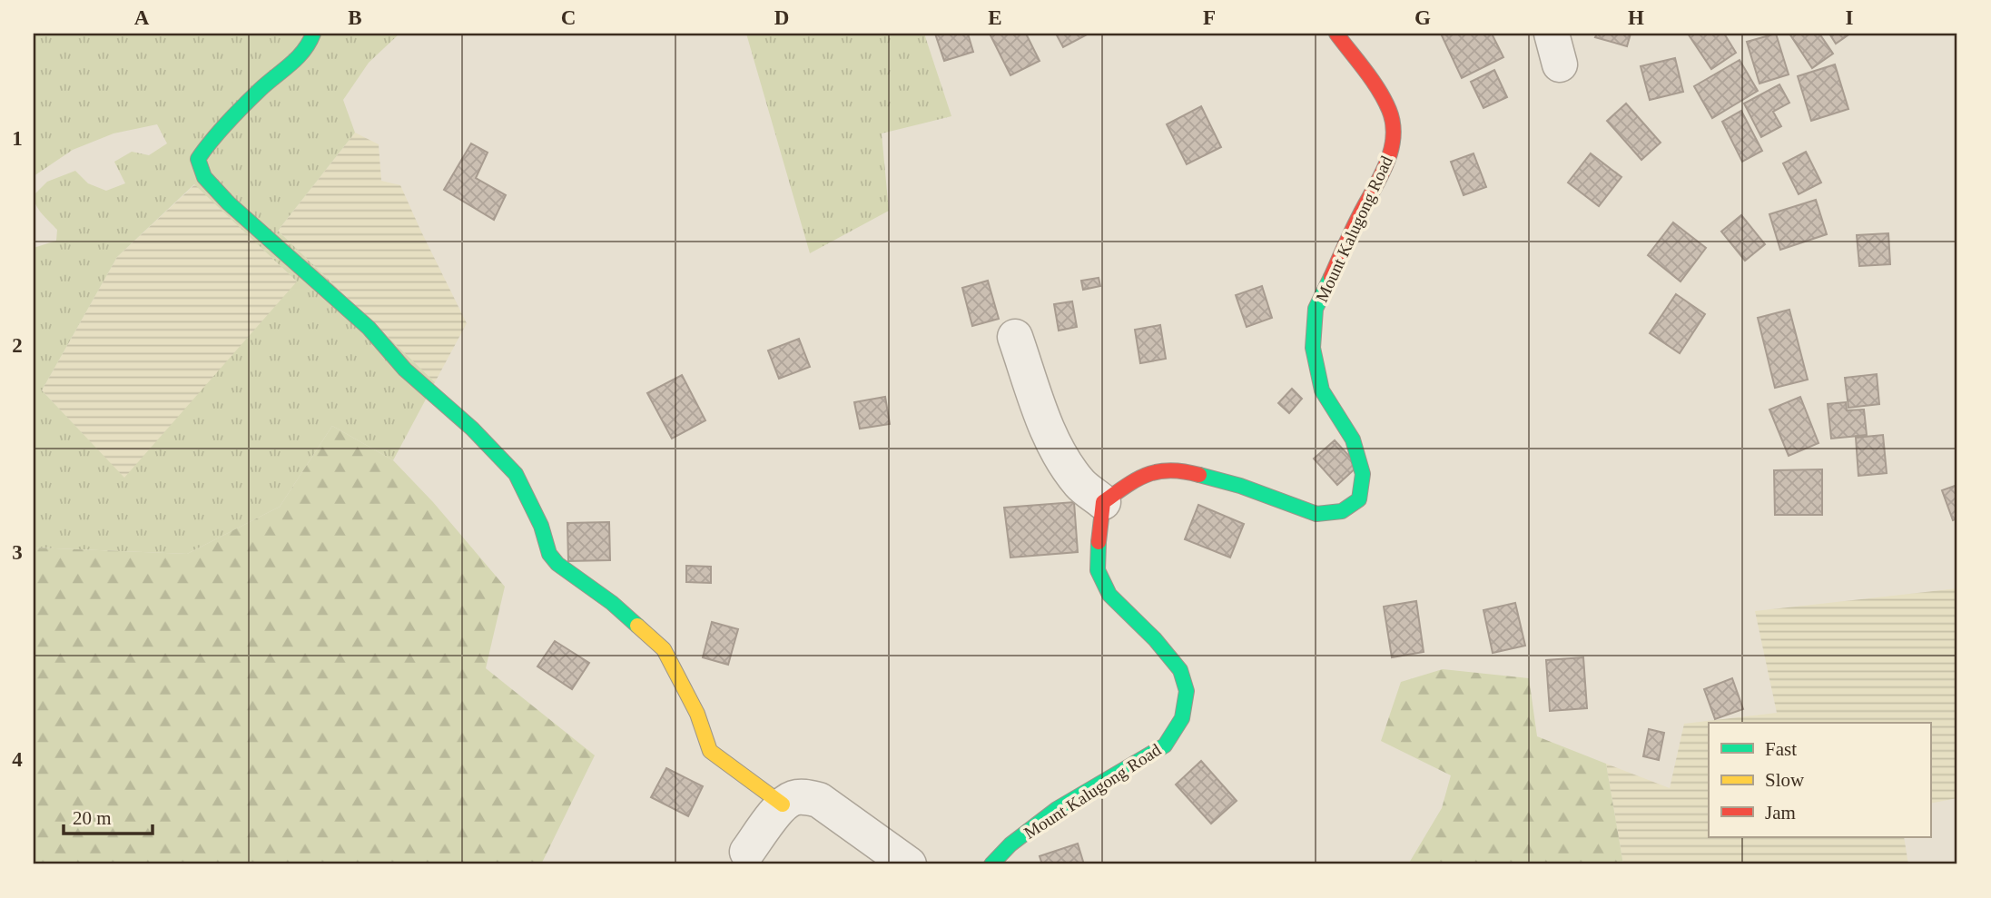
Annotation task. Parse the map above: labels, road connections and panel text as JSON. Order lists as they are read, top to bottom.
{
  "streets": {
    "street": ["Mount Kalugong Road"]
  },
  "legend": ["Fast", "Slow", "Jam"],
  "scale_bar": "20 m",
  "grid": {
    "columns": [
      "A",
      "B",
      "C",
      "D",
      "E",
      "F",
      "G",
      "H",
      "I"
    ],
    "rows": [
      "1",
      "2",
      "3",
      "4"
    ]
  }
}
